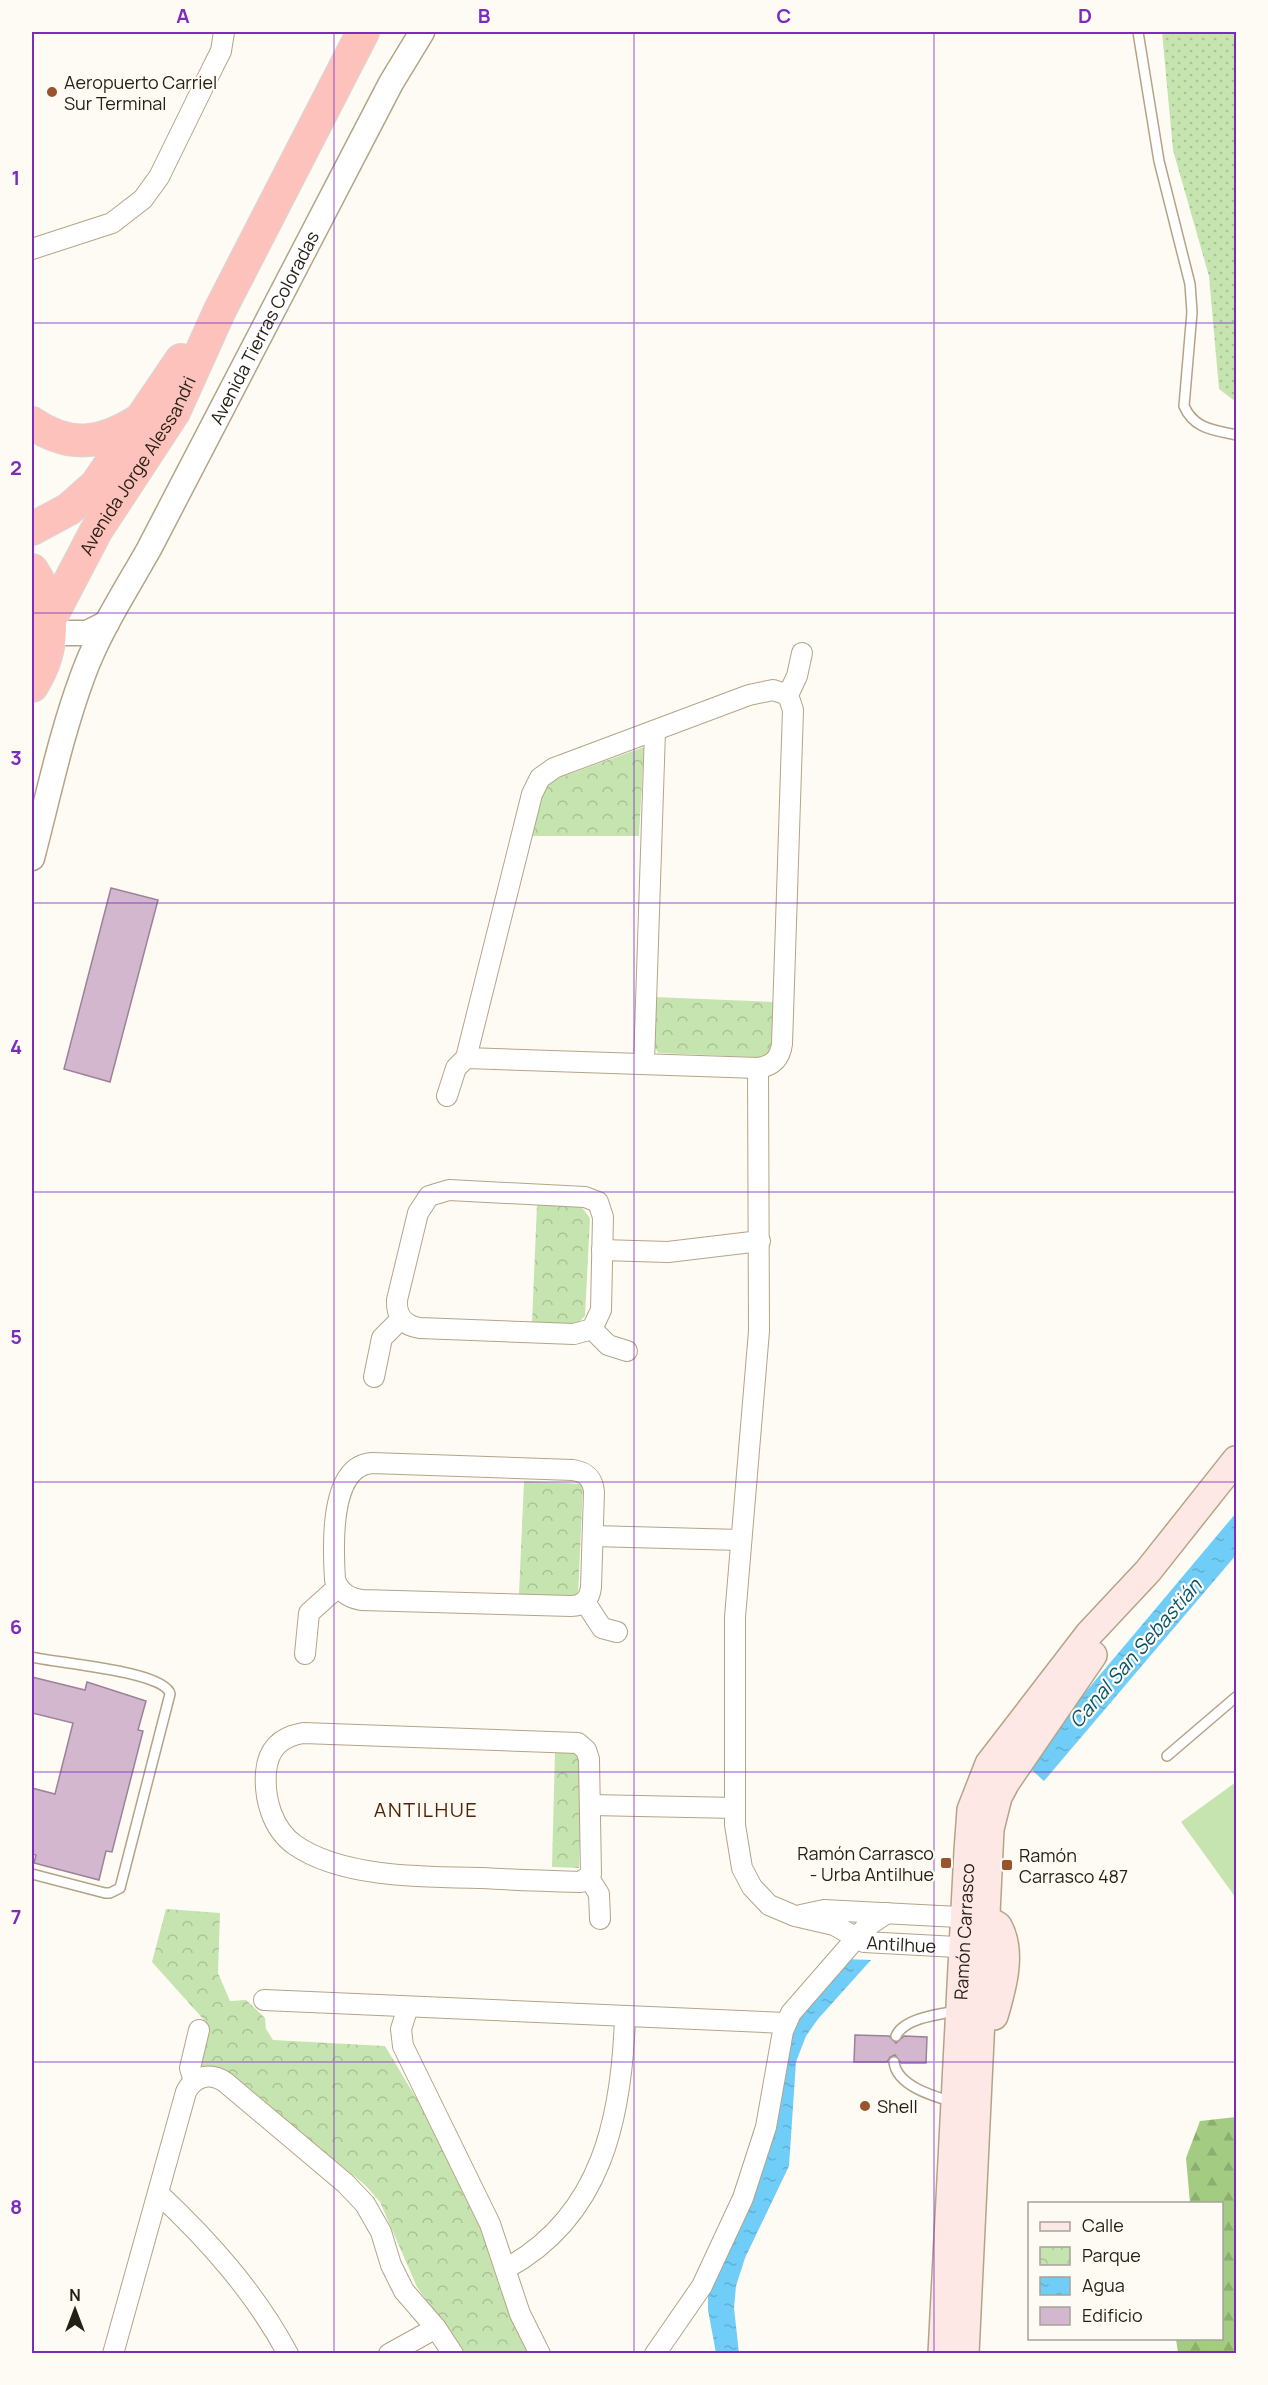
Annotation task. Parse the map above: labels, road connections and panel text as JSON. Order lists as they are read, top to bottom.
{
  "streets": {
    "highway": ["Avenida Jorge Alessandri"],
    "main road": ["Ramón Carrasco"],
    "street": ["Avenida Tierras Coloradas", "Antilhue"]
  },
  "crossings": [
    ["Ramón Carrasco", "Antilhue"]
  ],
  "districts": ["ANTILHUE"],
  "water": ["Canal San Sebastián"],
  "places": {
    "other": ["Aeropuerto Carriel Sur Terminal", "Shell"],
    "transit": ["Ramón Carrasco - Urba Antilhue", "Ramón Carrasco 487"]
  },
  "legend": [
    "Calle",
    "Parque",
    "Agua",
    "Edificio"
  ],
  "north": "top",
  "grid": {
    "columns": [
      "A",
      "B",
      "C",
      "D"
    ],
    "rows": [
      "1",
      "2",
      "3",
      "4",
      "5",
      "6",
      "7",
      "8"
    ]
  }
}
